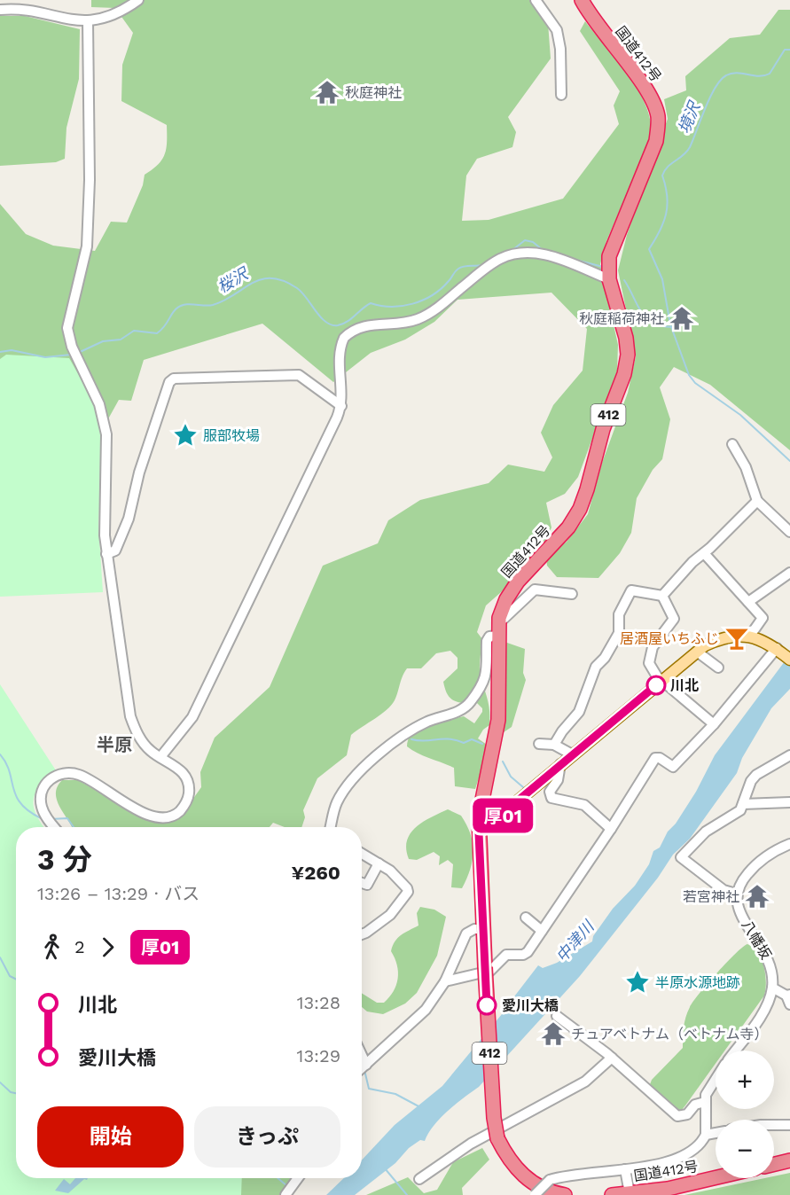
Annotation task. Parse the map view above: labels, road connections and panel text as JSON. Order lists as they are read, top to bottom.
{
  "streets": {
    "highway": ["国道412号", "412"],
    "street": ["八幡坂"]
  },
  "districts": ["半原"],
  "water": ["境沢", "桜沢", "中津川"],
  "places": {
    "temple": [
      "秋庭神社",
      "秋庭稲荷神社",
      "若宮神社",
      "チュアベトナム（ベトナム寺）"
    ],
    "place": ["服部牧場", "半原水源地跡"],
    "bar": ["居酒屋いちふじ"],
    "other": ["川北", "愛川大橋"]
  },
  "lines": ["bus line 厚01"],
  "page": {
    "on_map": "厚01",
    "heading": ["3 分", "13:26 – 13:29 · バス", "¥260"],
    "legs": ["2", "厚01"],
    "list": [
      {
        "name": "川北",
        "value": "13:28"
      },
      {
        "name": "愛川大橋",
        "value": "13:29"
      }
    ],
    "map_buttons": ["+", "−"],
    "buttons": ["開始", "きっぷ"]
  }
}
